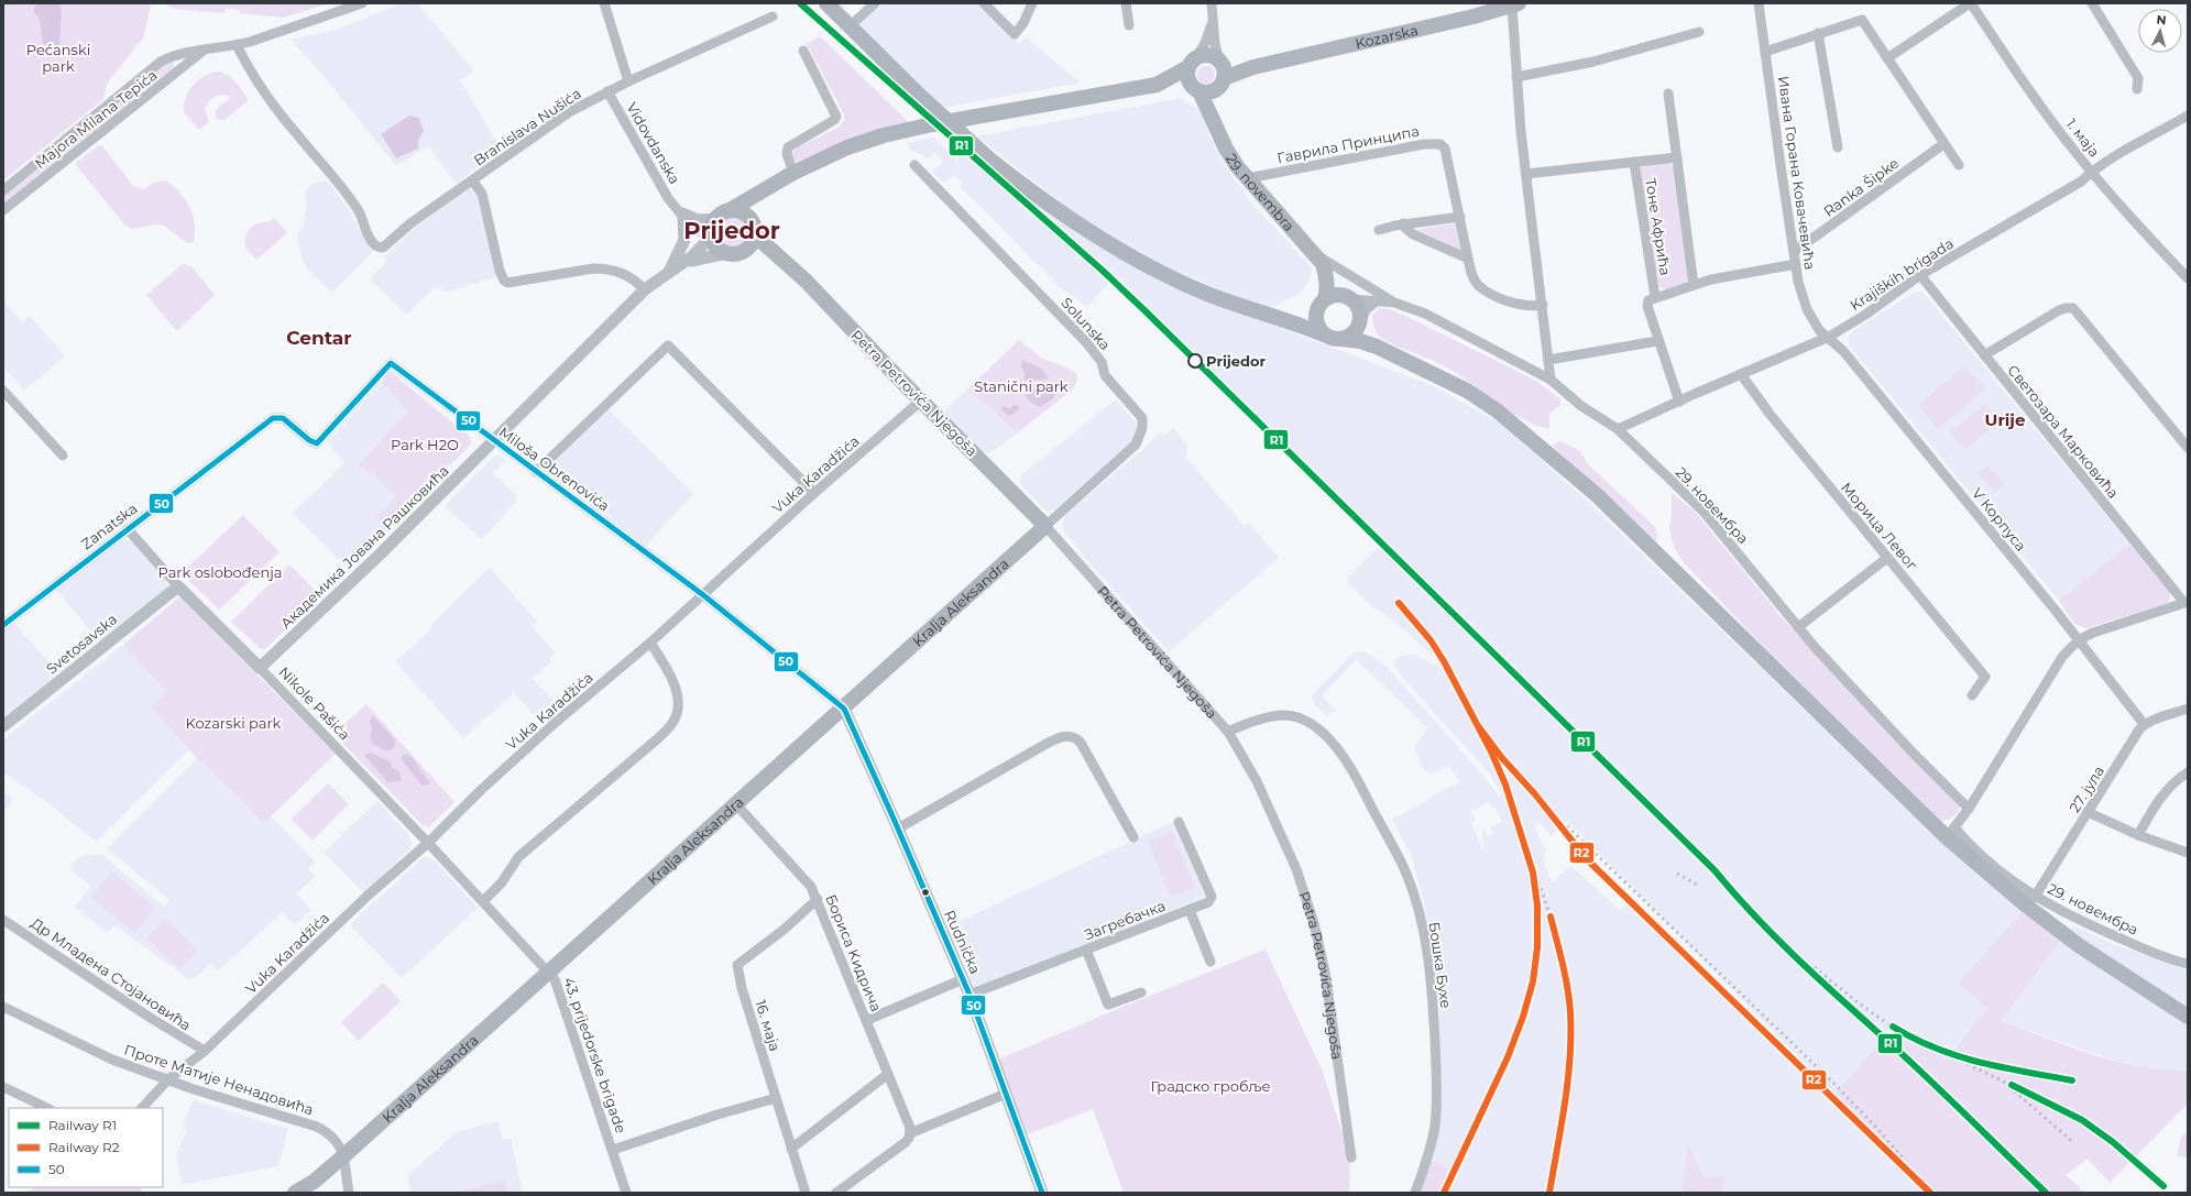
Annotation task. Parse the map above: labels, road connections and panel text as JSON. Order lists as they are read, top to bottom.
{
  "streets": {
    "main road": [
      "Kozarska",
      "29. novembra",
      "Petra Petrovića Njegoša",
      "Kralja Aleksandra"
    ],
    "street": [
      "Majora Milana Tepića",
      "Branislava Nušića",
      "1. маја",
      "Vidovdanska",
      "Гаврила Принципа",
      "Ивана Горана Ковачевића",
      "Ranka Šipke",
      "Тоне Афрића",
      "Krajiških brigada",
      "Solunska",
      "Светозара Марковића",
      "Miloša Obrenovića",
      "Vuka Karadžića",
      "29. новембра",
      "V Корпуса",
      "Zanatska",
      "Морица Левог",
      "Академика Јована Рашковића",
      "Svetosavska",
      "Nikole Pašića",
      "27. јула",
      "Загребачка",
      "Rudnička",
      "Бориса Kидрича",
      "Бошка Бухе",
      "Др Младена Стојановића",
      "16. маја",
      "43. prijedorske brigade",
      "Проте Матије Ненадовића"
    ]
  },
  "crossings": [
    ["Kozarska", "29. novembra"],
    ["Majora Milana Tepića", "Branislava Nušića"],
    ["Branislava Nušića", "Vidovdanska"],
    ["1. маја", "Krajiških brigada"],
    ["Vidovdanska", "Petra Petrovića Njegoša"],
    ["Гаврила Принципа", "29. novembra"],
    ["Ивана Горана Ковачевића", "Ranka Šipke"],
    ["Ивана Горана Ковачевића", "Krajiških brigada"],
    ["Ивана Горана Ковачевића", "V Корпуса"],
    ["29. novembra", "29. новембра"],
    ["Krajiških brigada", "Светозара Марковића"],
    ["Krajiških brigada", "29. новембра"],
    ["Krajiških brigada", "V Корпуса"],
    ["Krajiških brigada", "Морица Левог"],
    ["Solunska", "Petra Petrovića Njegoša"],
    ["Solunska", "Kralja Aleksandra"],
    ["Petra Petrovića Njegoša", "Vuka Karadžića"],
    ["Petra Petrovića Njegoša", "Kralja Aleksandra"],
    ["Petra Petrovića Njegoša", "Бошка Бухе"],
    ["Miloša Obrenovića", "Vuka Karadžića"],
    ["Miloša Obrenovića", "Zanatska"],
    ["Miloša Obrenovića", "Академика Јована Рашковића"],
    ["Miloša Obrenovića", "Kralja Aleksandra"],
    ["Miloša Obrenovića", "Rudnička"],
    ["Vuka Karadžića", "Nikole Pašića"],
    ["Vuka Karadžića", "Др Младена Стојановића"],
    ["Vuka Karadžića", "43. prijedorske brigade"],
    ["Vuka Karadžića", "Проте Матије Ненадовића"],
    ["29. новембра", "27. јула"],
    ["V Корпуса", "27. јула"],
    ["Академика Јована Рашковића", "Nikole Pašića"],
    ["Kralja Aleksandra", "Rudnička"],
    ["Kralja Aleksandra", "Бориса Kидрича"],
    ["Kralja Aleksandra", "43. prijedorske brigade"],
    ["Kralja Aleksandra", "Проте Матије Ненадовића"],
    ["Svetosavska", "Nikole Pašića"],
    ["Nikole Pašića", "43. prijedorske brigade"],
    ["Загребачка", "Rudnička"],
    ["Бориса Kидрича", "16. маја"]
  ],
  "districts": ["Prijedor", "Centar", "Urije"],
  "parks": [
    "Pećanski park",
    "Stanični park",
    "Park H2O",
    "Park oslobođenja",
    "Kozarski park",
    "Градско гробље"
  ],
  "places": ["Prijedor"],
  "lines": ["rail line R1", "transit line 50", "rail line R2"],
  "legend": ["Railway R1", "Railway R2", "50"],
  "north": "top"
}
